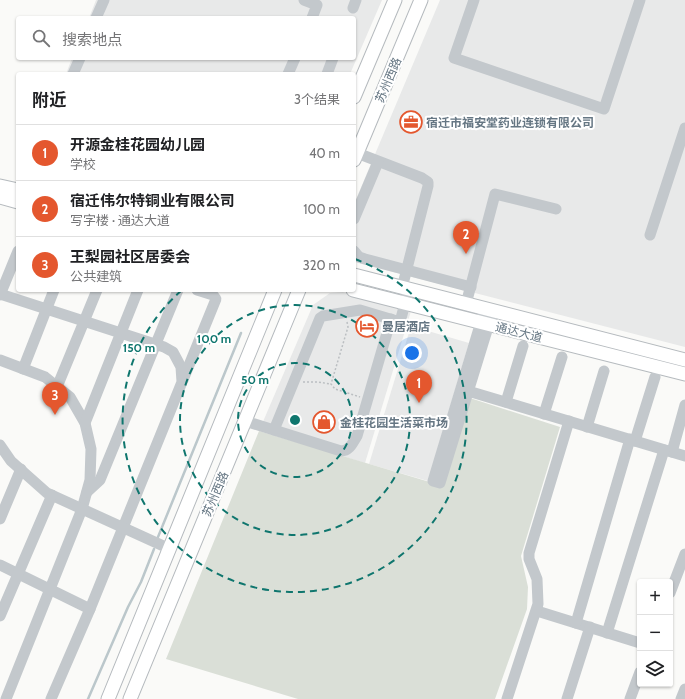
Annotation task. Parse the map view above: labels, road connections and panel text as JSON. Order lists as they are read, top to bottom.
{
  "streets": {
    "main road": ["苏州西路", "通达大道"]
  },
  "places": {
    "office": ["宿迁市福安堂药业连锁有限公司"],
    "hotel": ["曼居酒店"],
    "shop": ["金桂花园生活菜市场"]
  },
  "page": {
    "search": "搜索地点",
    "heading": ["附近", "3个结果"],
    "list": [
      {
        "mark": "1",
        "name": "开源金桂花园幼儿园",
        "note": "学校",
        "value": "40 m"
      },
      {
        "mark": "2",
        "name": "宿迁伟尔特铜业有限公司",
        "note": "写字楼 · 通达大道",
        "value": "100 m"
      },
      {
        "mark": "3",
        "name": "王梨园社区居委会",
        "note": "公共建筑",
        "value": "320 m"
      }
    ],
    "pins": ["2", "1", "3"],
    "map_buttons": ["+", "−"]
  },
  "rings": ["100 m", "150 m", "50 m"]
}
